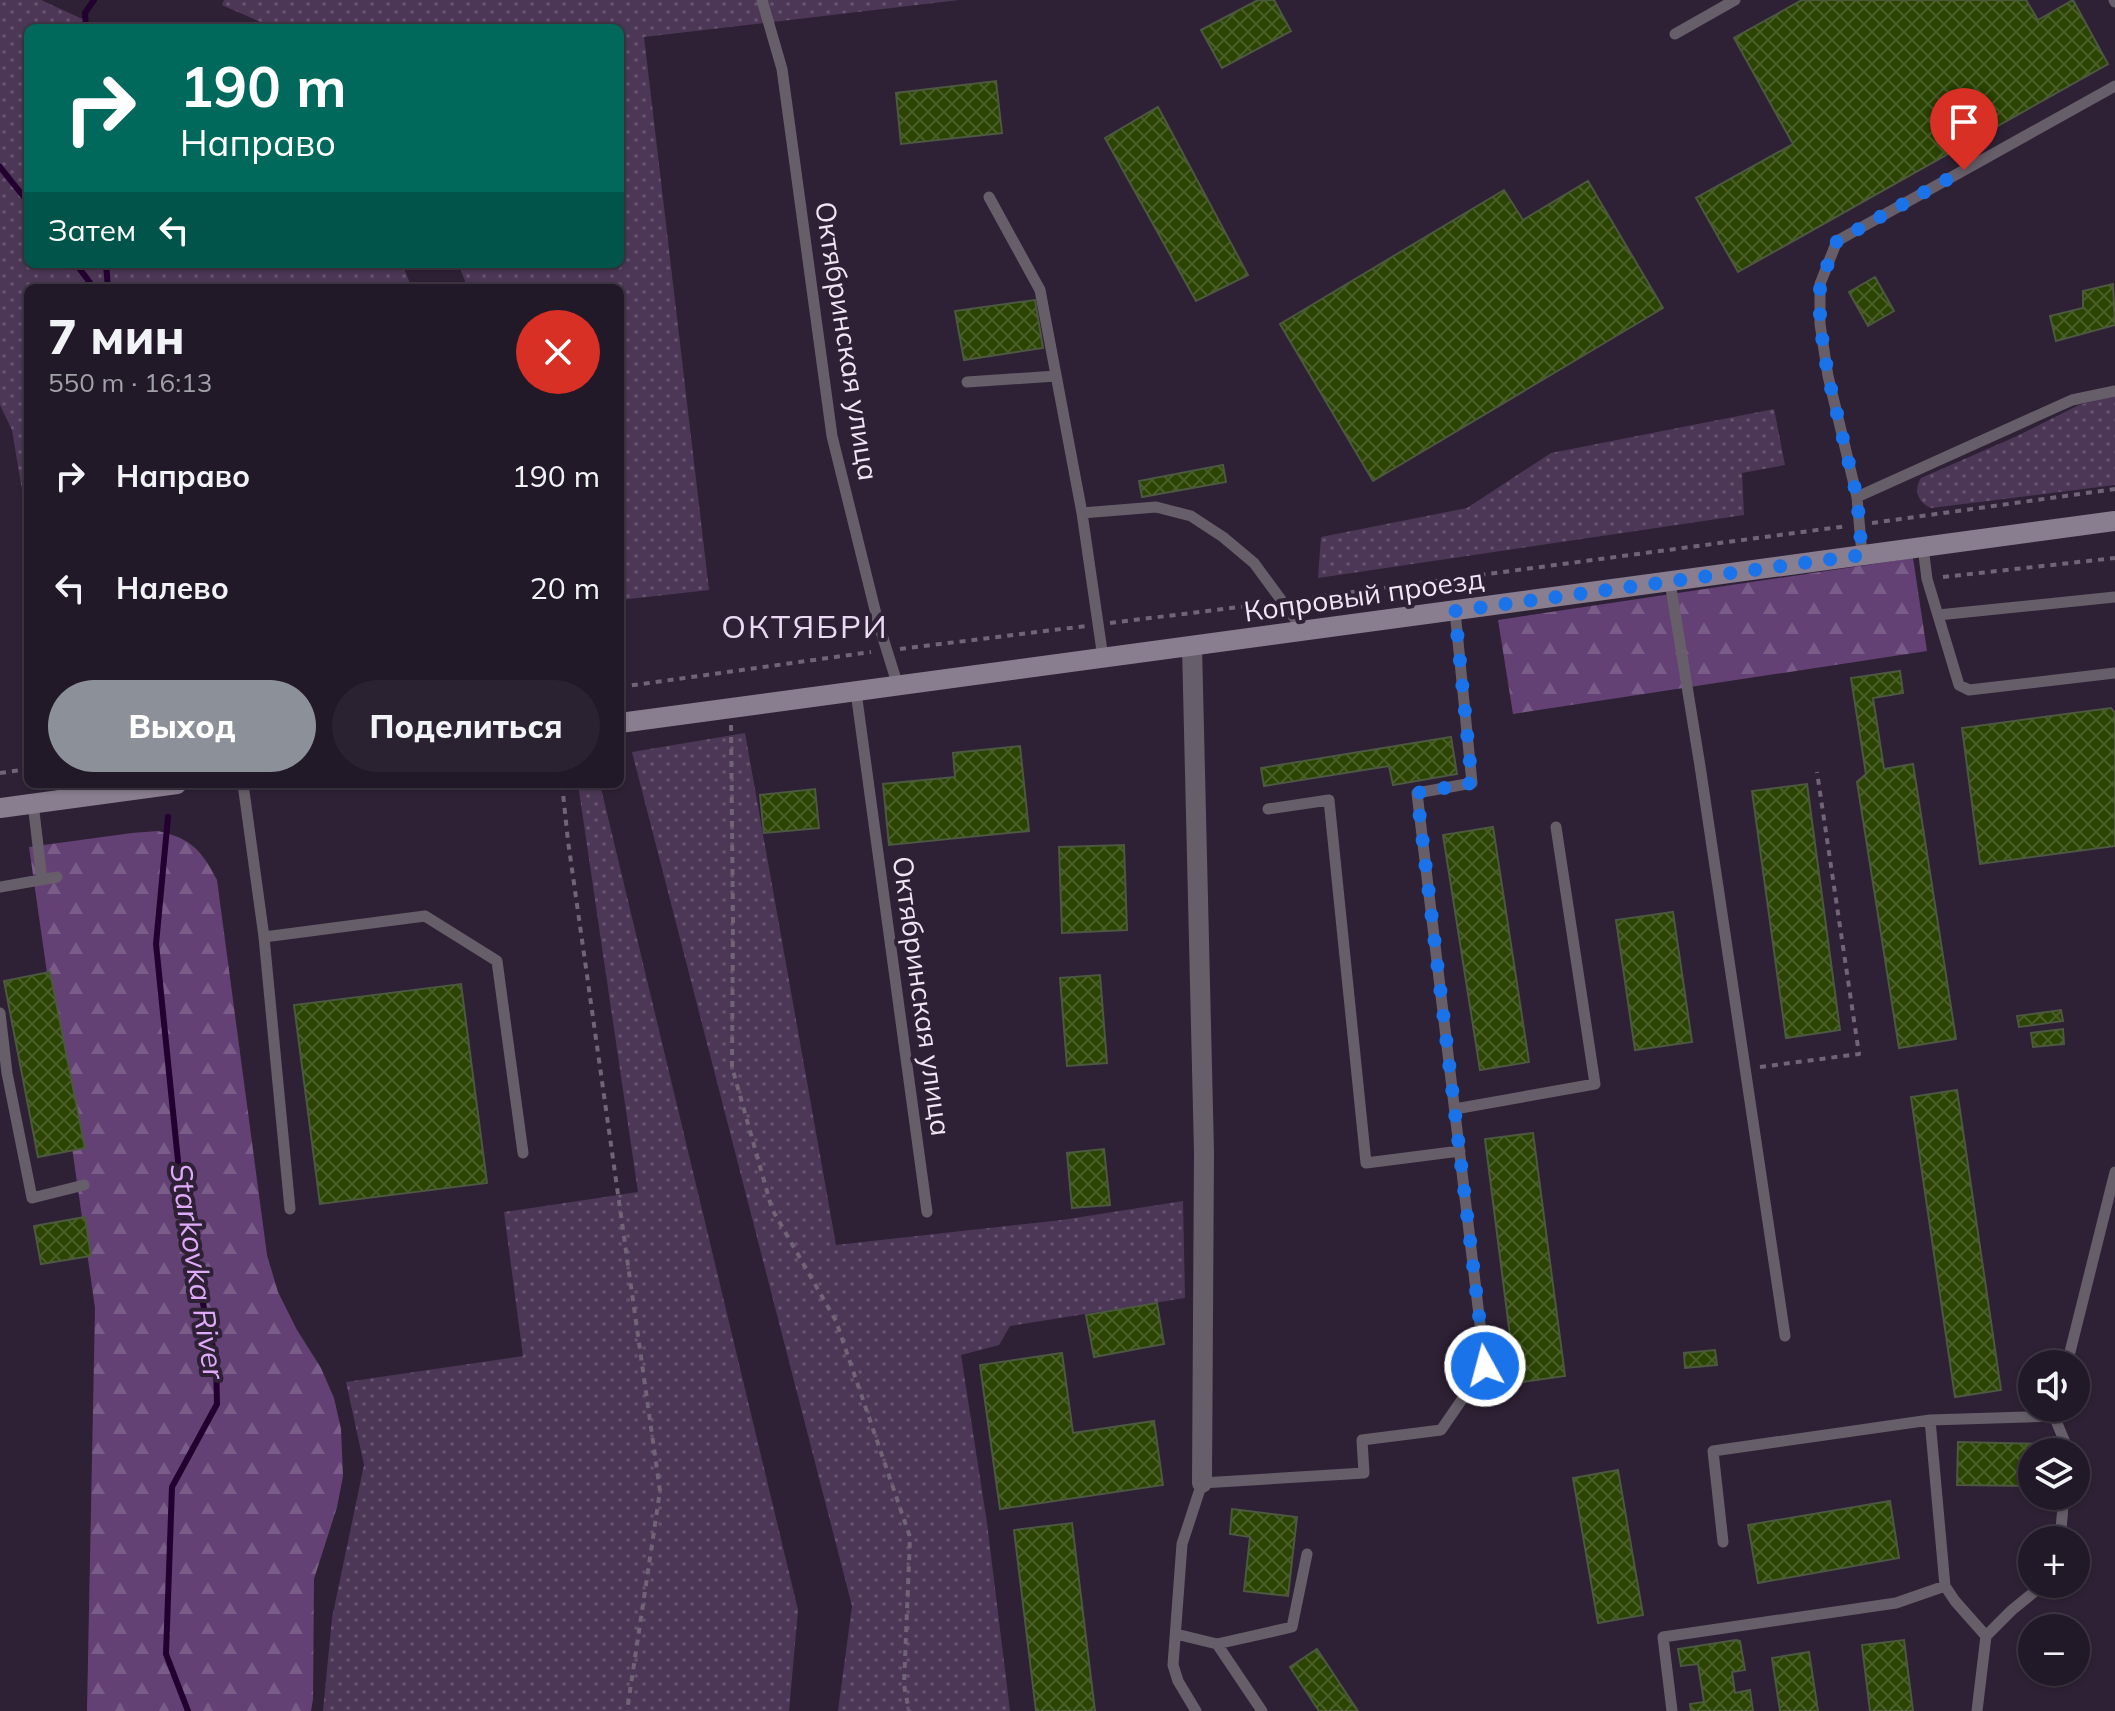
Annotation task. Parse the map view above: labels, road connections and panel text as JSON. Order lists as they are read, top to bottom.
{
  "streets": {
    "main road": ["Копровый проезд"],
    "lane": ["Октябринская улица"]
  },
  "crossings": [
    ["Октябринская улица", "Копровый проезд"]
  ],
  "districts": ["ОКТЯБРИ"],
  "water": ["Starkovka River"],
  "page": {
    "turn": ["190 m", "Направо"],
    "then": "Затем",
    "heading": ["7 мин", "550 m · 16:13"],
    "list": [
      {
        "name": "Направо",
        "value": "190 m"
      },
      {
        "name": "Налево",
        "value": "20 m"
      }
    ],
    "buttons": ["Выход", "Поделиться"],
    "map_buttons": ["+", "−"]
  }
}
